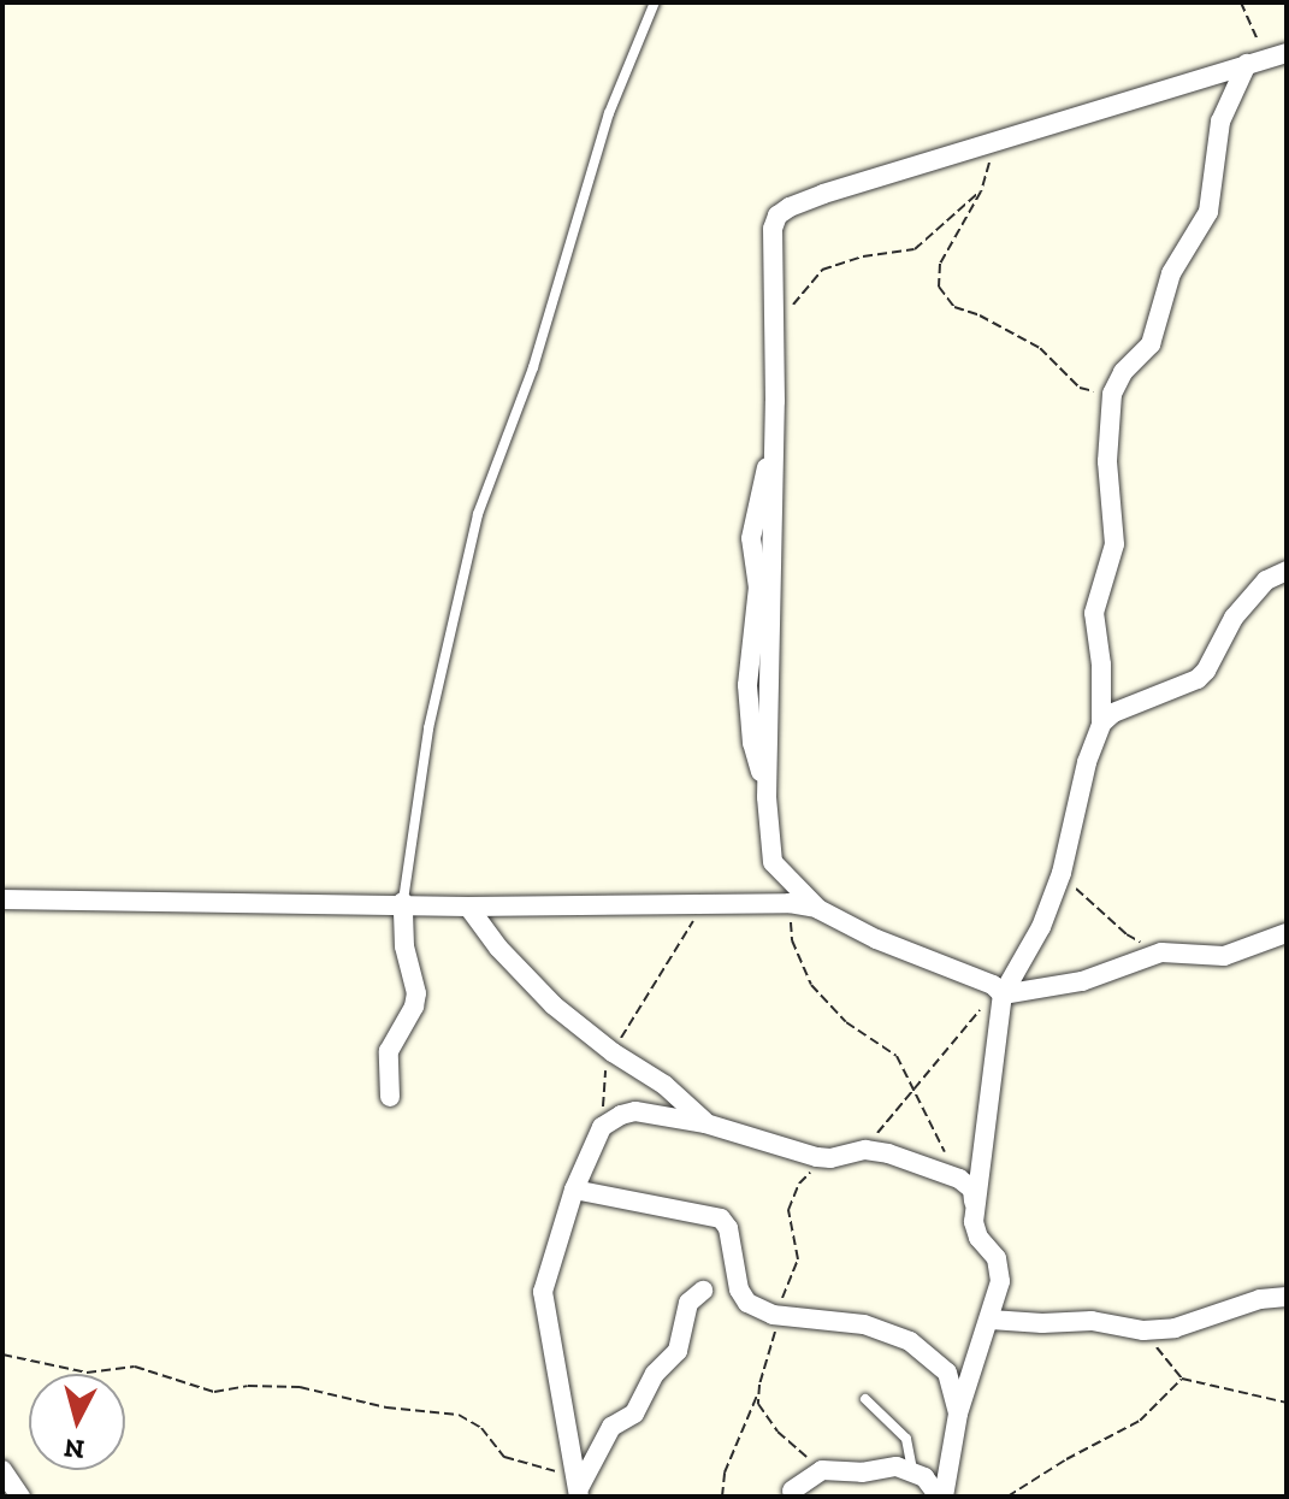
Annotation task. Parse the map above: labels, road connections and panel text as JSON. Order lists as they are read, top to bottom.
{
  "north": "bottom"
}
